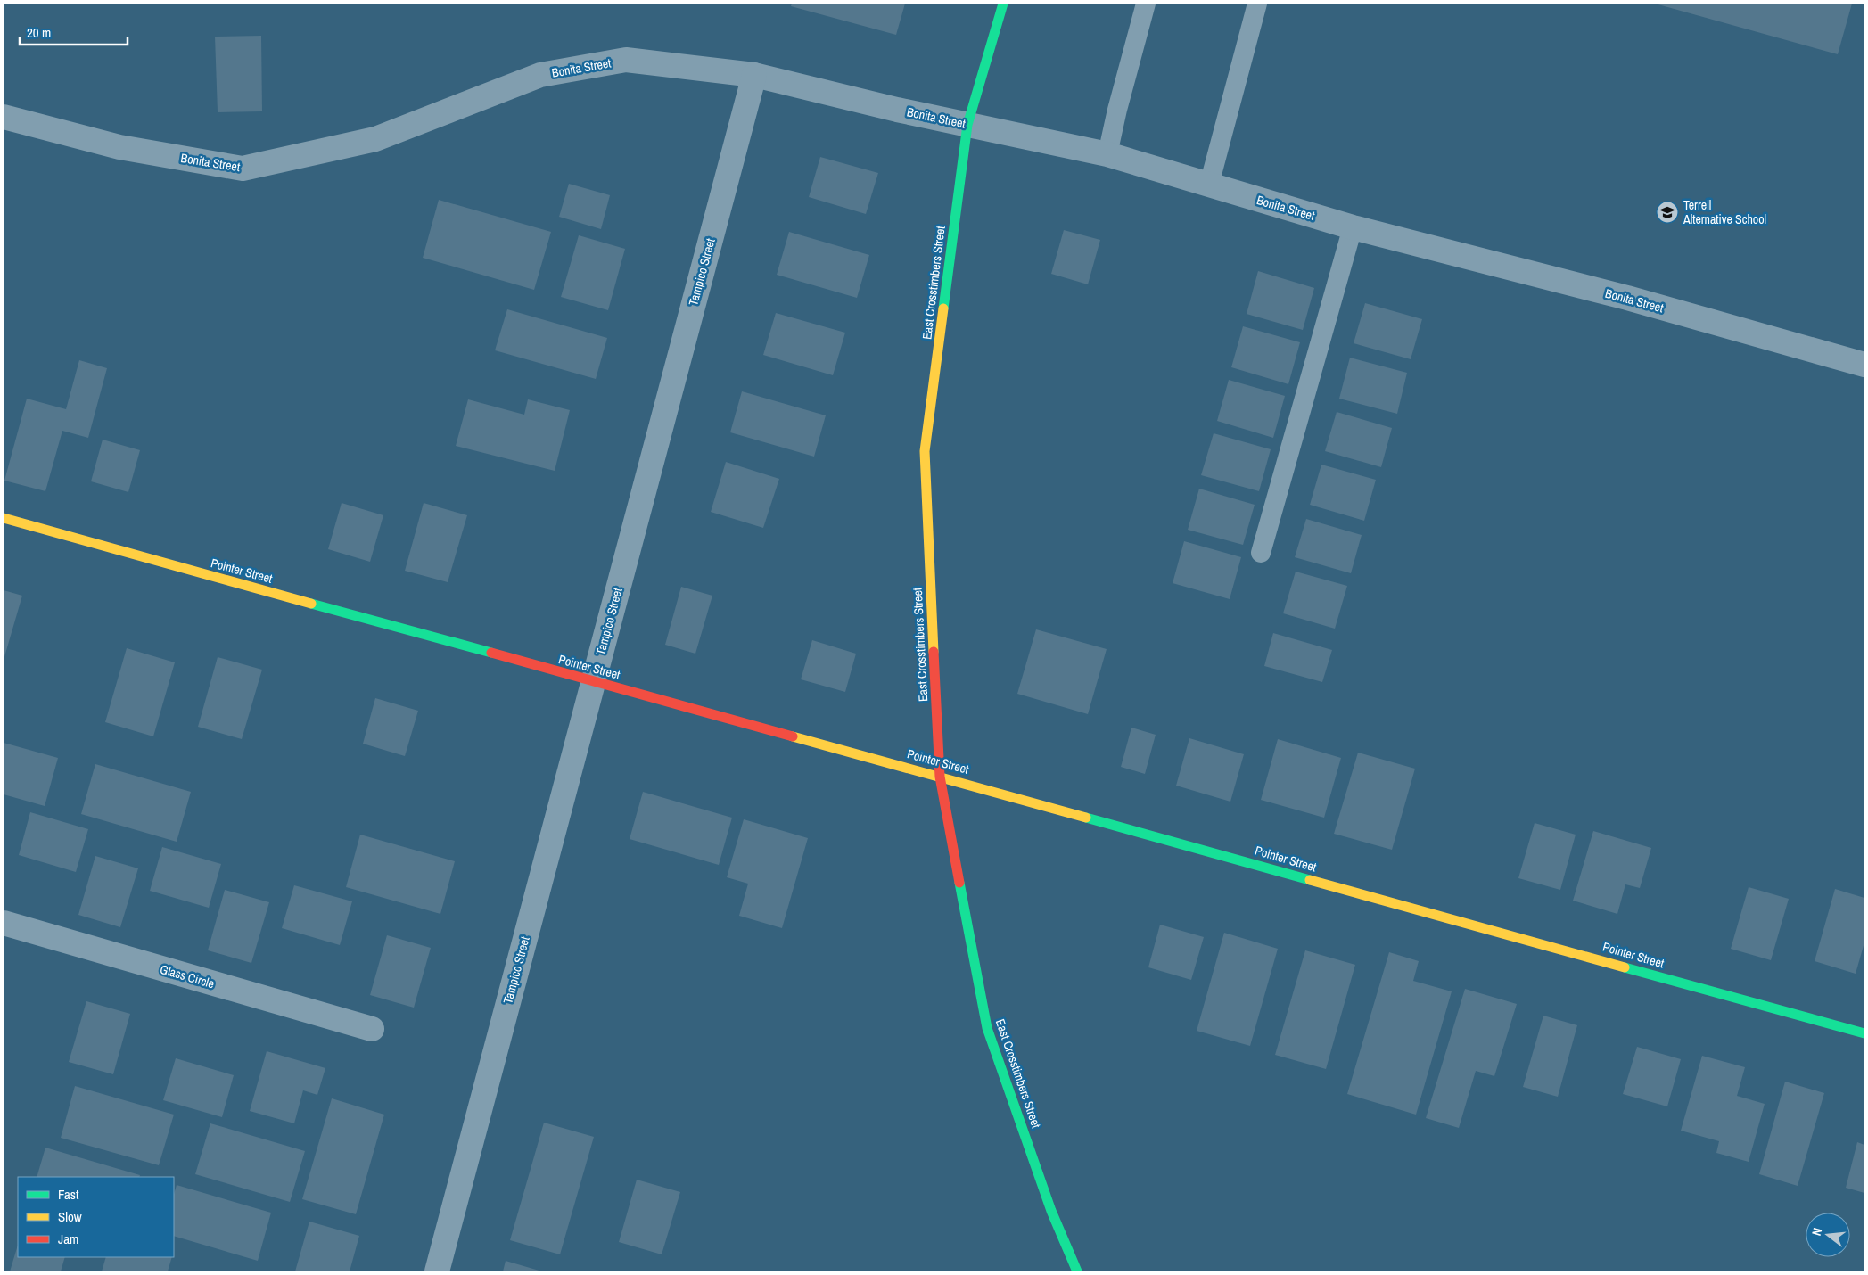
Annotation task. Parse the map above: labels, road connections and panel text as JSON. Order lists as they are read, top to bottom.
{
  "streets": {
    "street": [
      "Bonita Street",
      "Tampico Street",
      "East Crosstimbers Street",
      "Pointer Street",
      "Glass Circle"
    ]
  },
  "crossings": [
    ["Bonita Street", "Tampico Street"],
    ["Bonita Street", "East Crosstimbers Street"],
    ["Tampico Street", "Pointer Street"],
    ["East Crosstimbers Street", "Pointer Street"]
  ],
  "places": {
    "school or university": ["Terrell Alternative School"]
  },
  "legend": ["Fast", "Slow", "Jam"],
  "scale_bar": "20 m",
  "north": "left"
}
